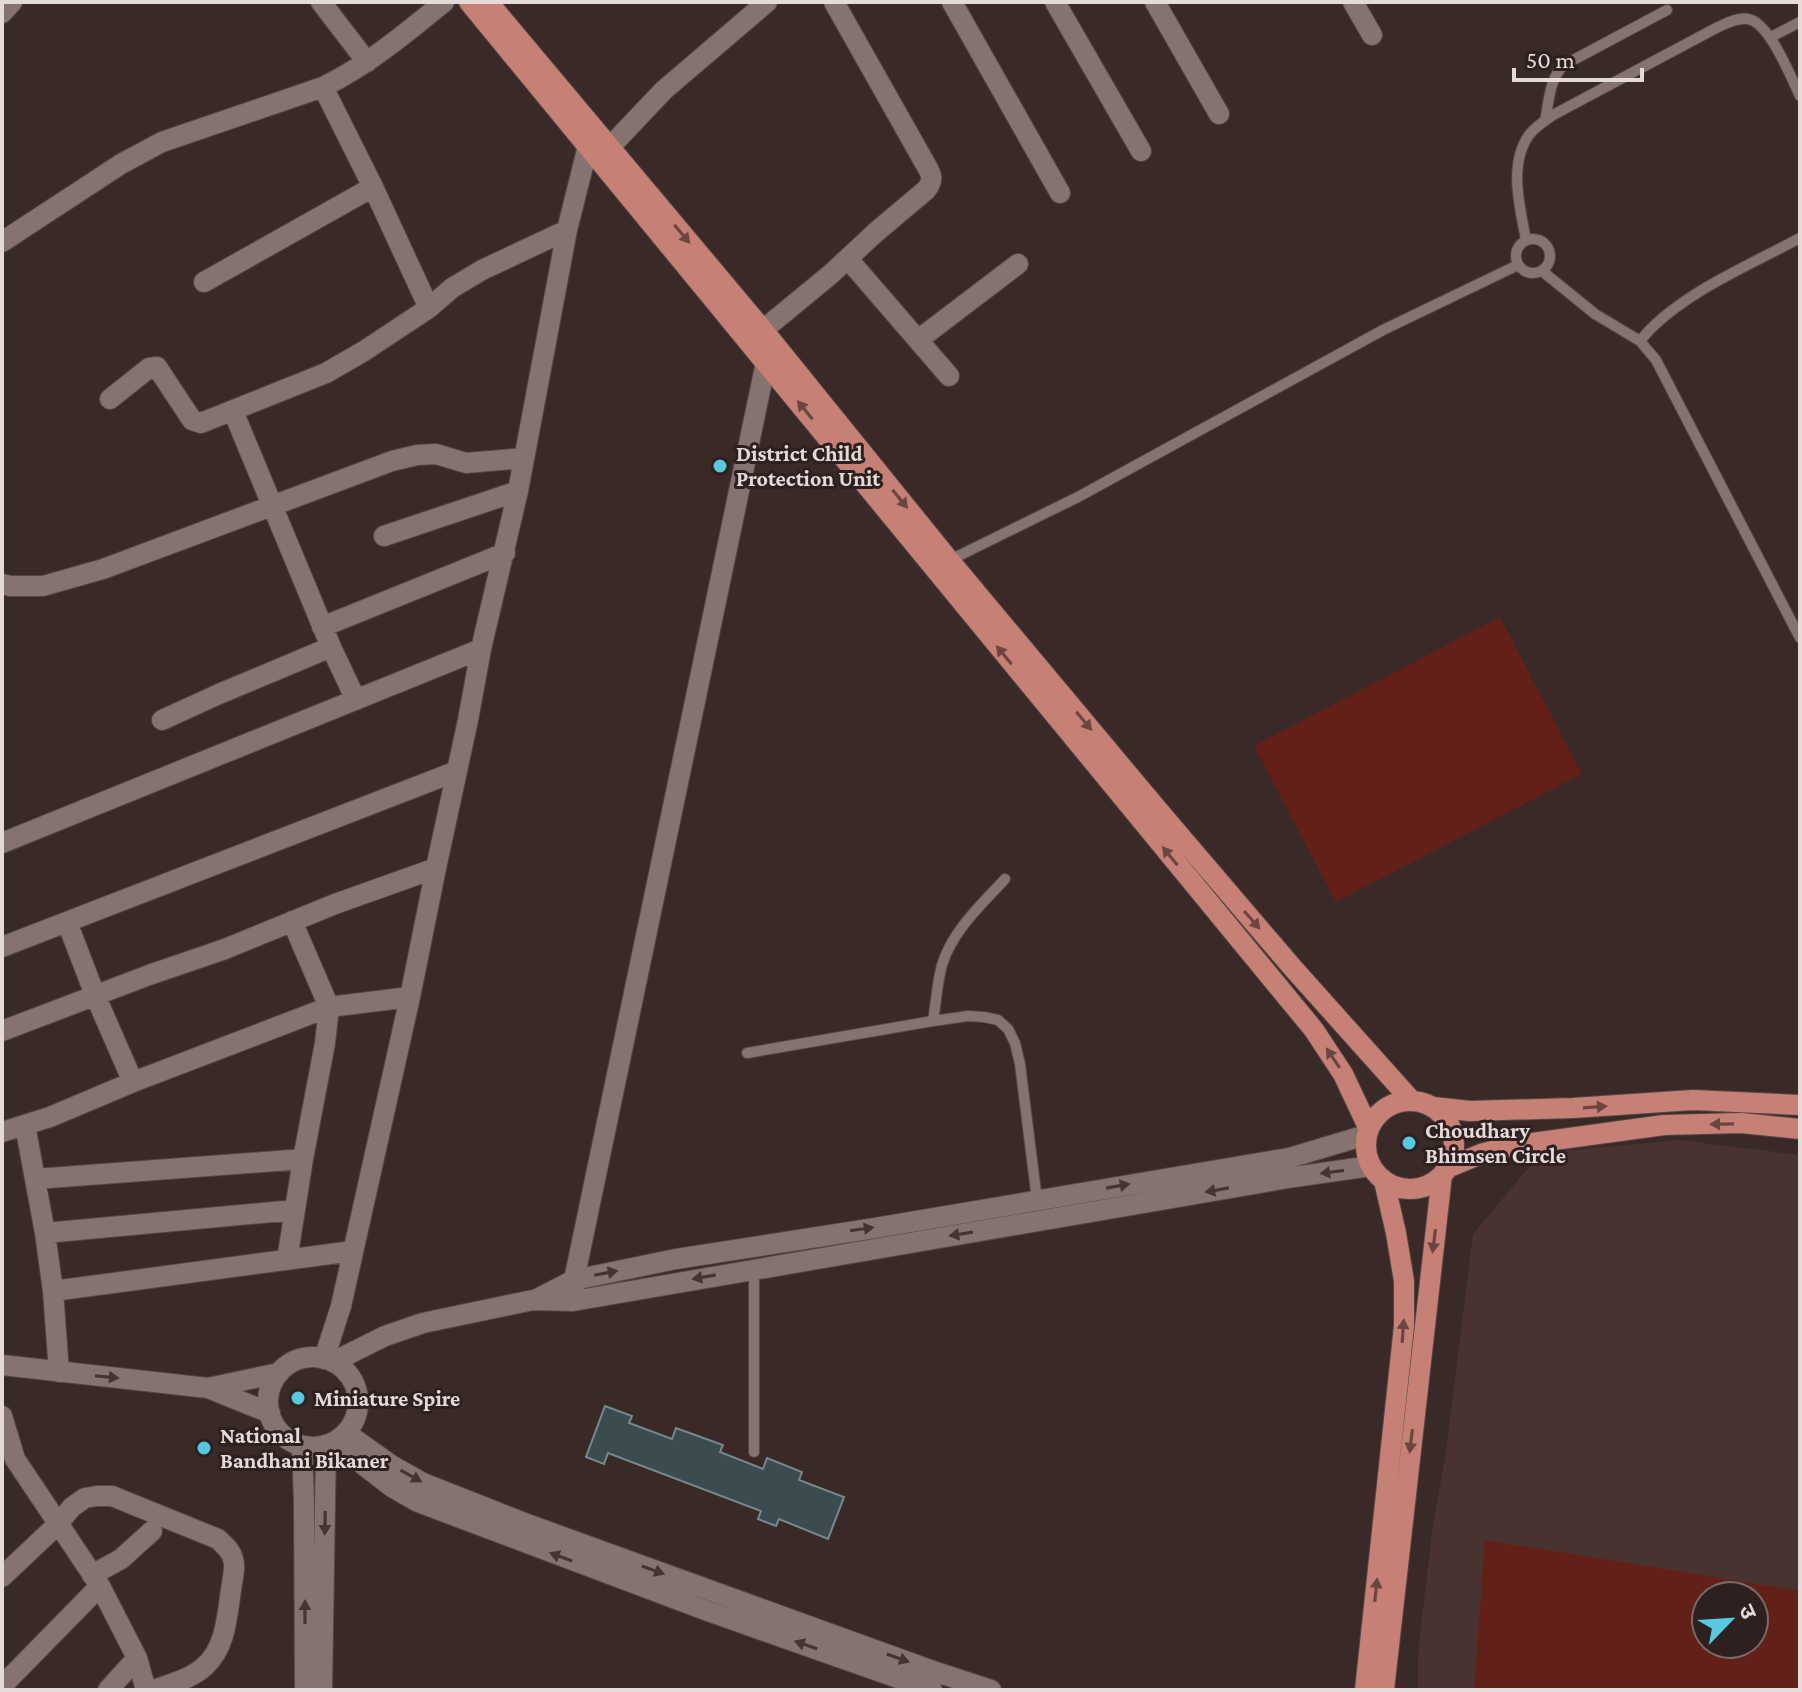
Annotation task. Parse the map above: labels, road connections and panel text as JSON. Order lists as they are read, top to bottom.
{
  "places": [
    "District Child Protection Unit",
    "Choudhary Bhimsen Circle",
    "Miniature Spire",
    "National Bandhani Bikaner"
  ],
  "scale_bar": "50 m",
  "north": "top right"
}
